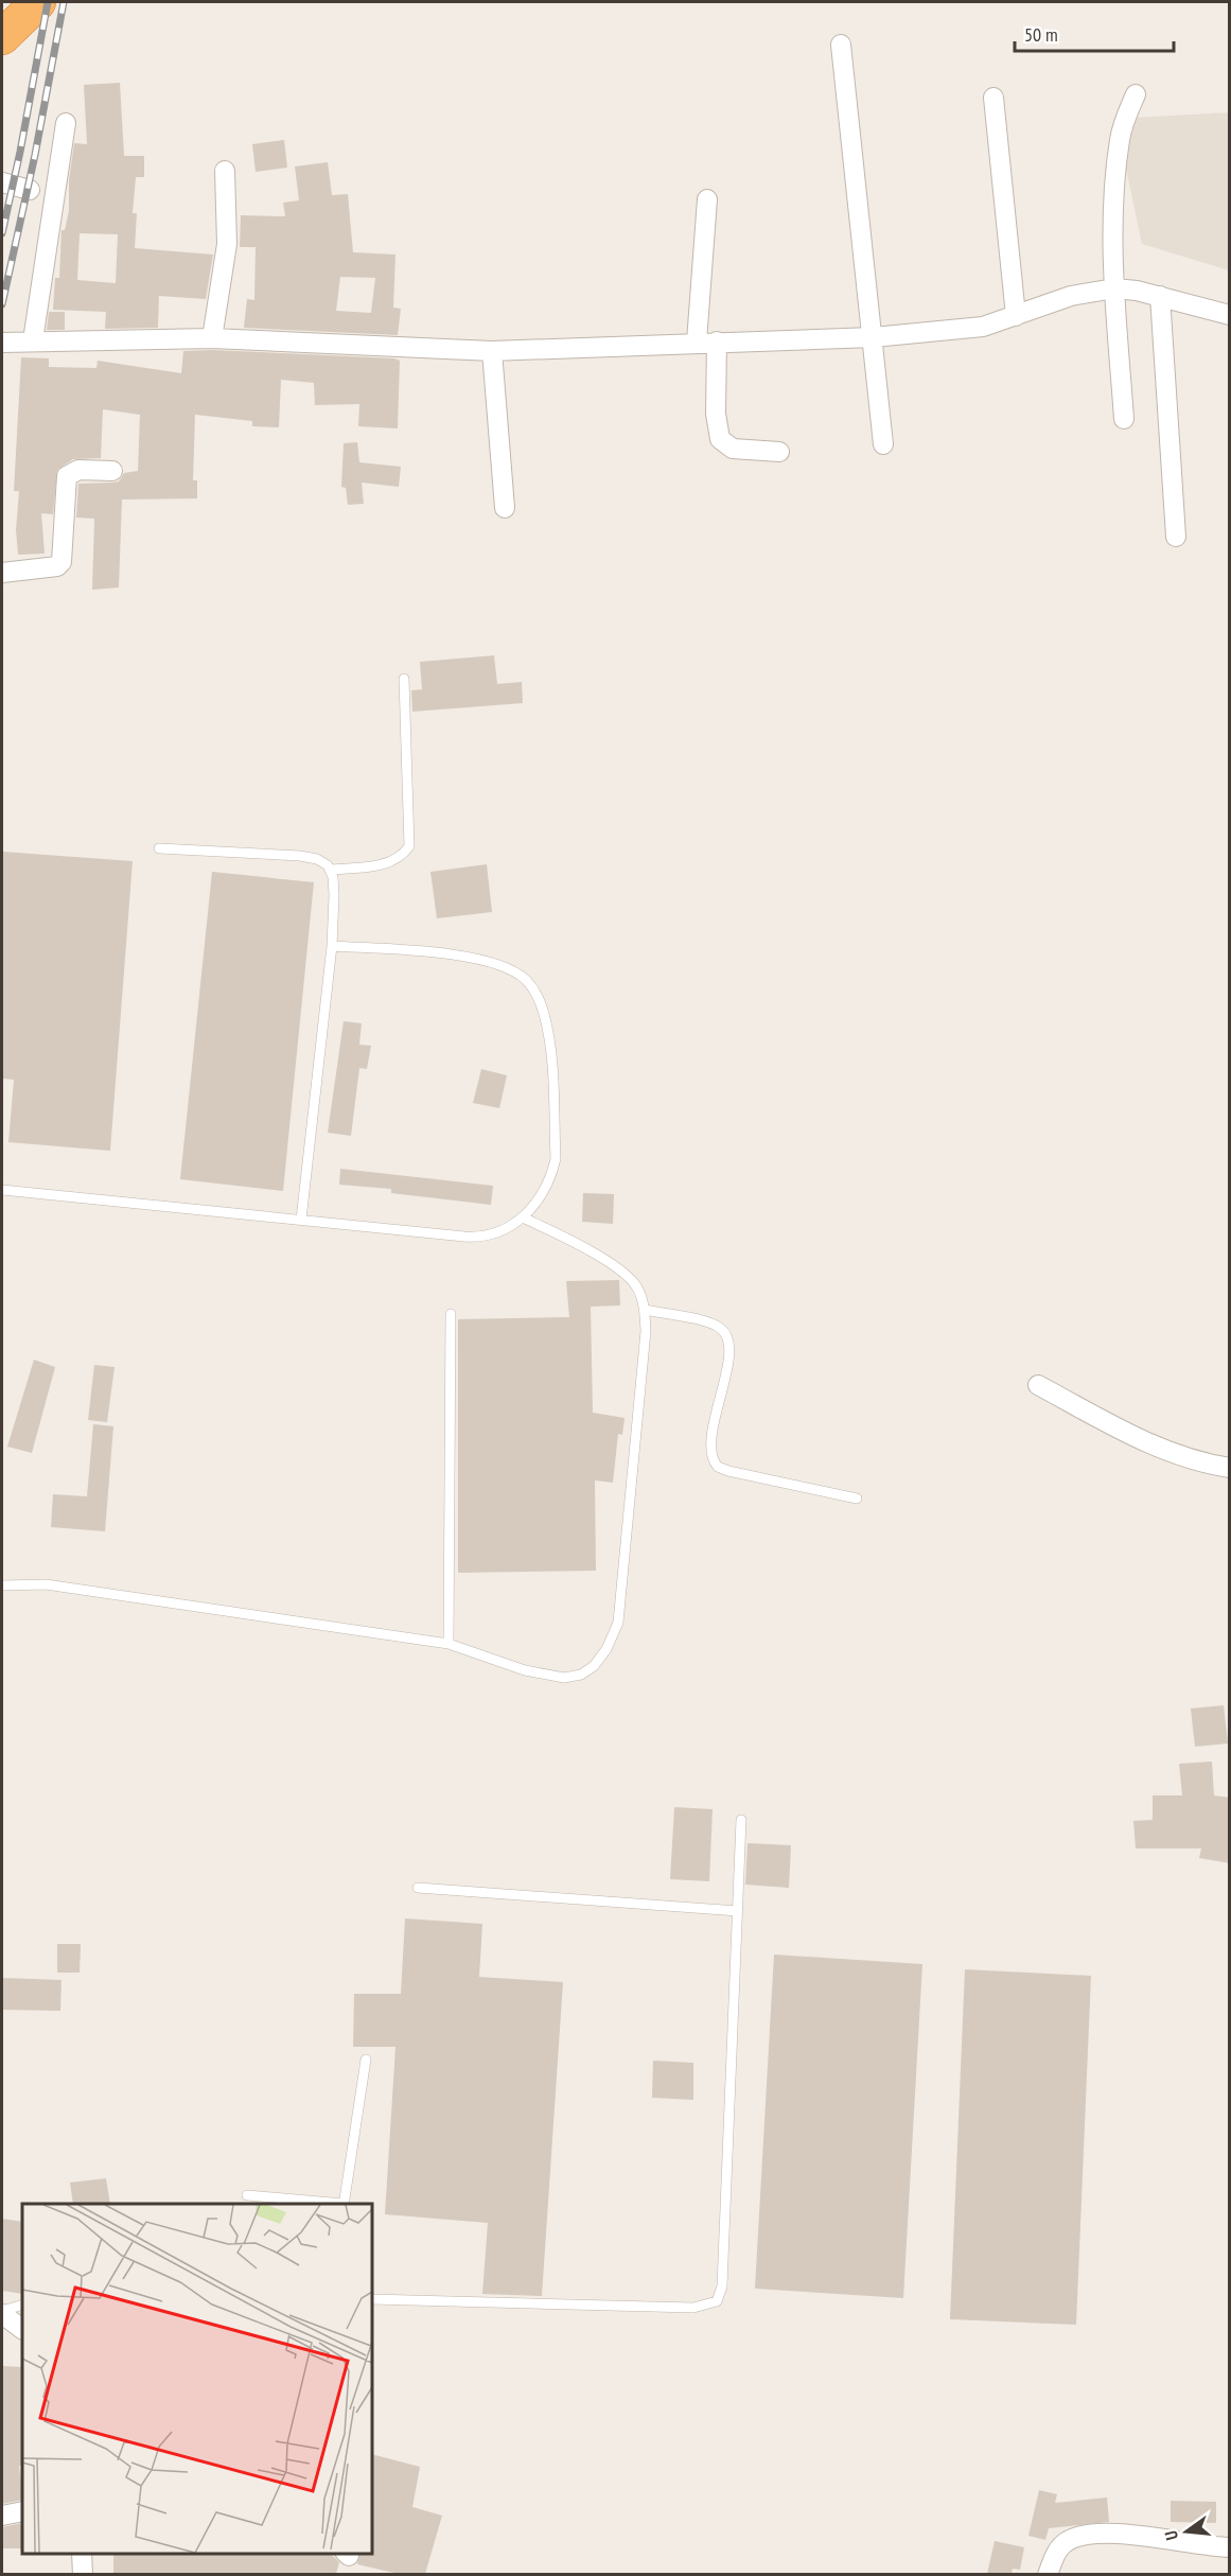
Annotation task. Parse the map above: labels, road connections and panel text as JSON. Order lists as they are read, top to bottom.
{
  "scale_bar": "50 m",
  "north": "left"
}
